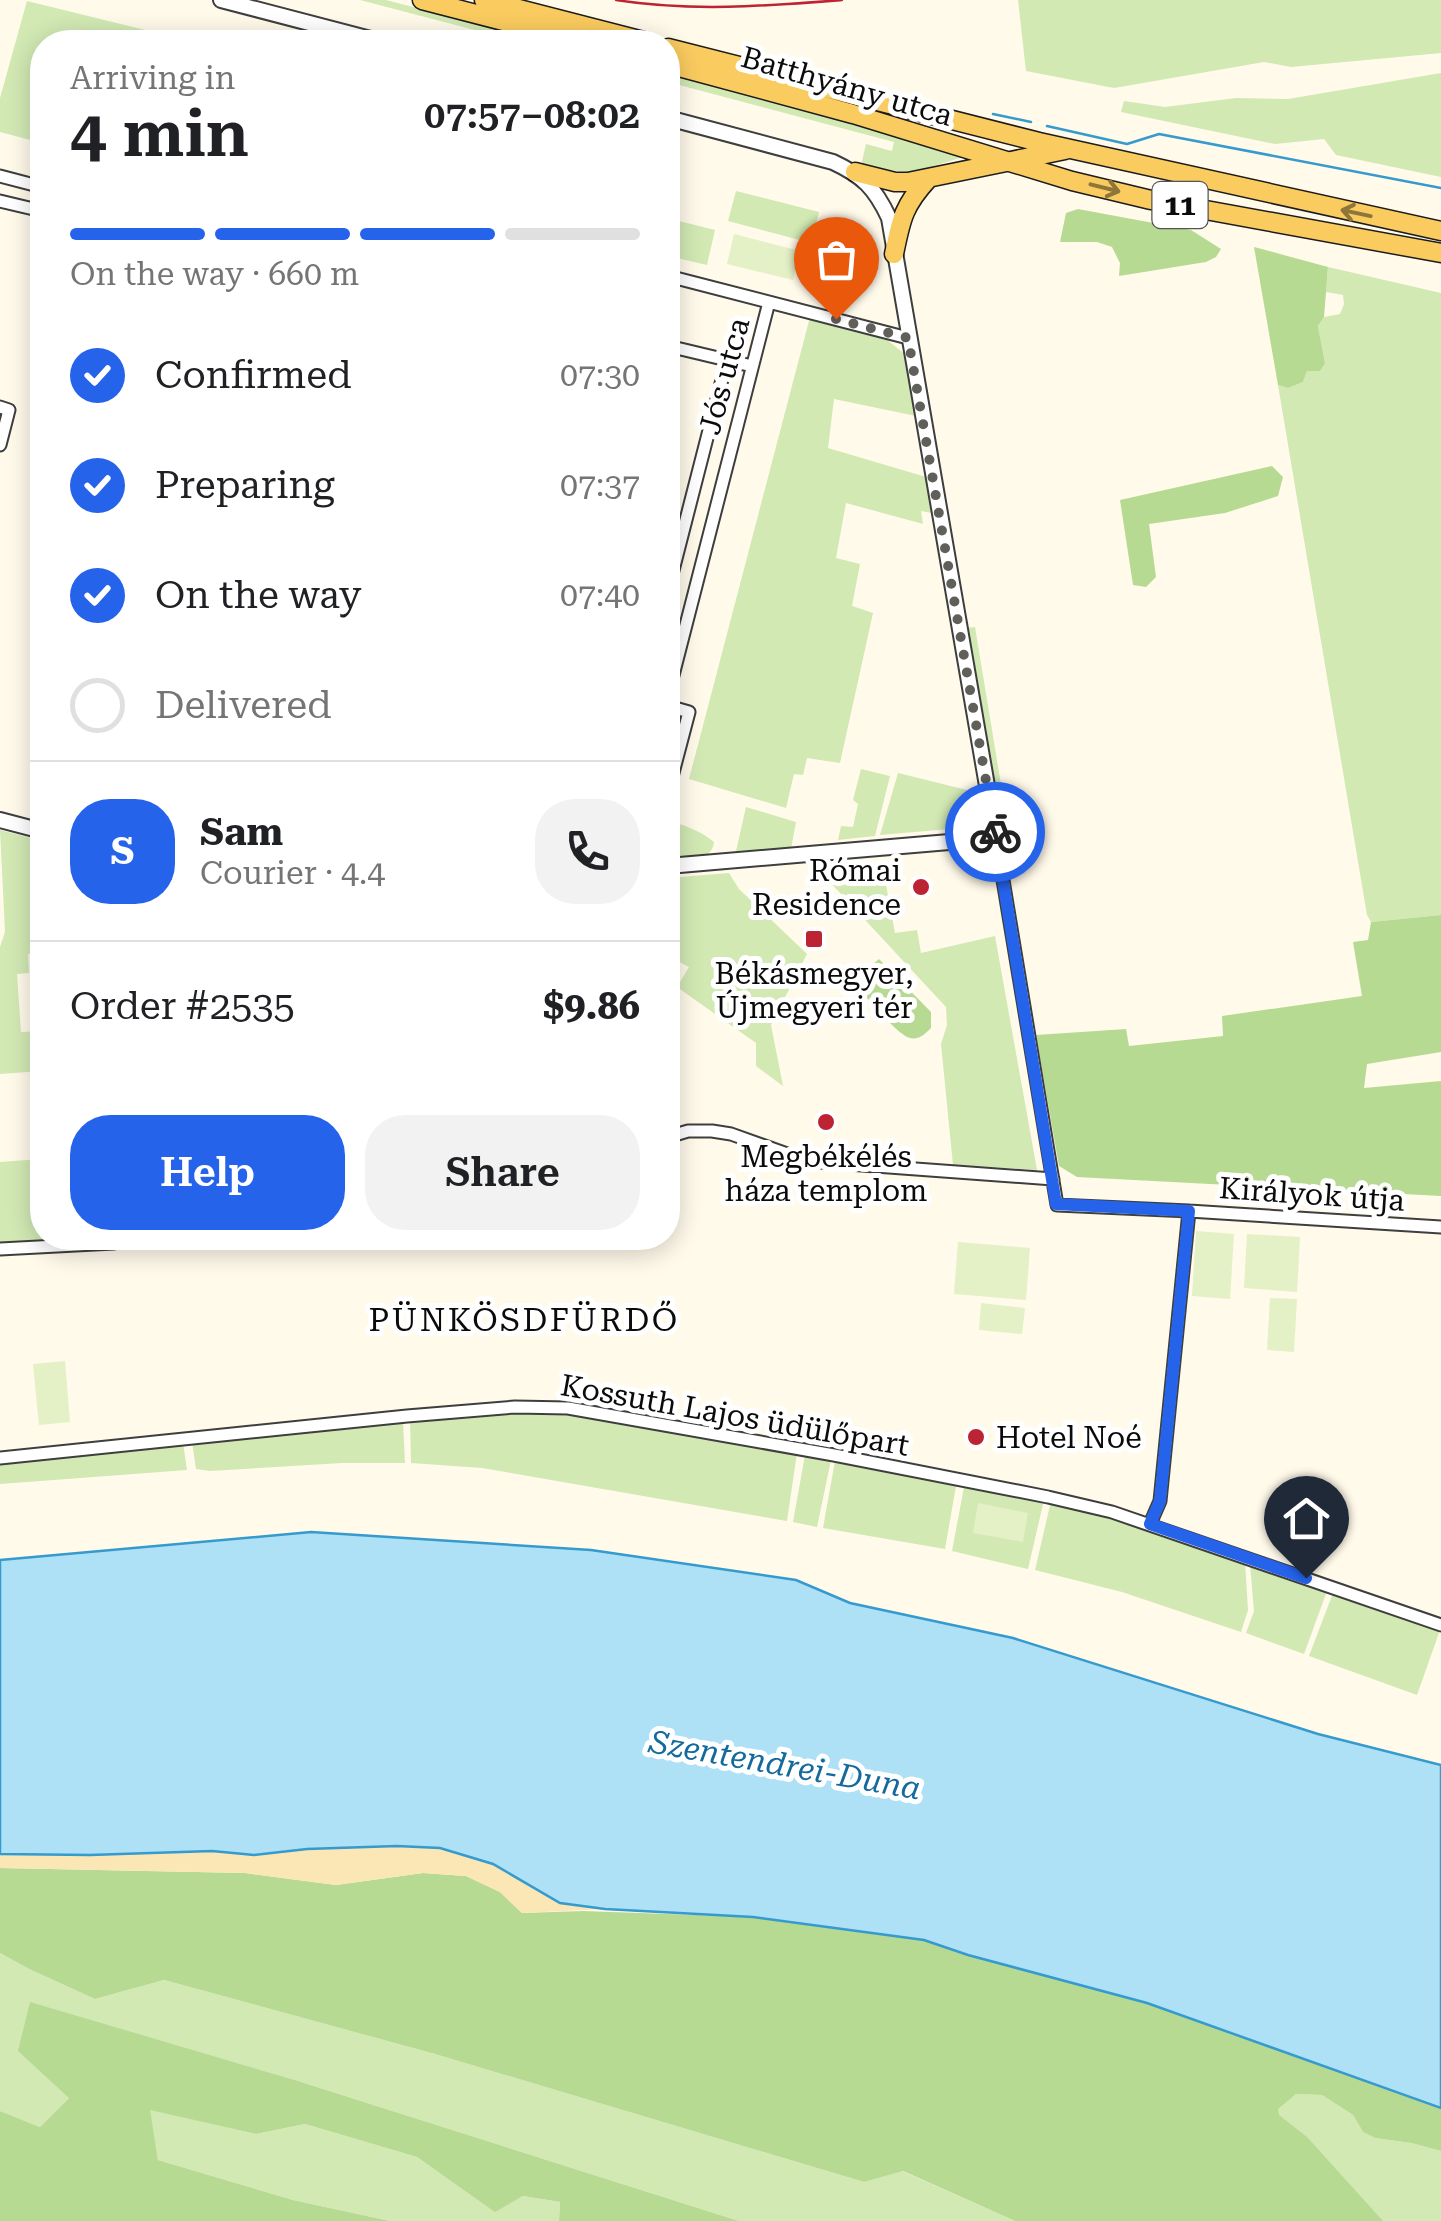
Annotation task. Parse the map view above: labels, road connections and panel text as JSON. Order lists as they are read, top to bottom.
{
  "streets": {
    "main road": ["Batthyány utca", "11"],
    "street": ["Jós utca", "Királyok útja", "Kossuth Lajos üdülőpart"]
  },
  "crossings": [
    ["Batthyány utca", "11"]
  ],
  "districts": ["PÜNKÖSDFÜRDŐ"],
  "water": ["Szentendrei-Duna"],
  "places": {
    "other": ["Római Residence", "Megbékélés háza templom", "Hotel Noé"],
    "transit": ["Békásmegyer, Újmegyeri tér"]
  },
  "page": {
    "heading": ["4 min", "Arriving in", "07:57–08:02"],
    "panel": [
      "Sam",
      "Courier · 4.4",
      "Order #2535",
      "$9.86"
    ],
    "bar": "On the way · 660 m",
    "list": [
      ["Confirmed", "07:30"],
      ["Preparing", "07:37"],
      ["On the way", "07:40"],
      "Delivered"
    ],
    "round": "S",
    "buttons": ["Help", "Share"]
  }
}
